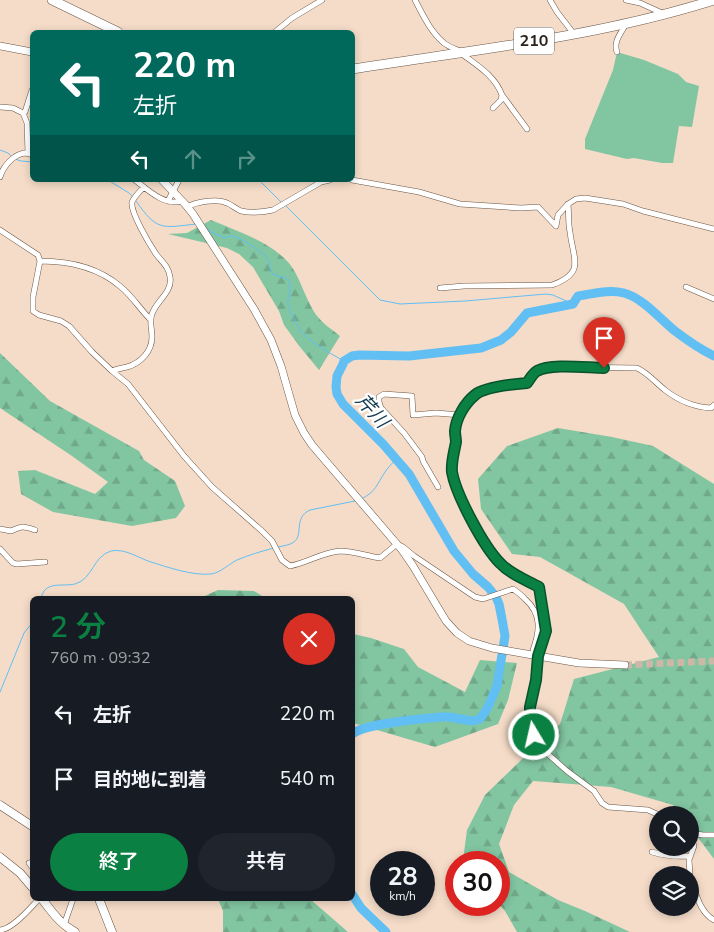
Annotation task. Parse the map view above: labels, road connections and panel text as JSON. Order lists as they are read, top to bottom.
{
  "streets": {
    "highway": ["210"]
  },
  "water": ["芹川"],
  "page": {
    "turn": ["220 m", "左折"],
    "heading": ["2 分", "760 m · 09:32"],
    "list": [
      {
        "name": "左折",
        "value": "220 m"
      },
      {
        "name": "目的地に到着",
        "value": "540 m"
      }
    ],
    "buttons": ["終了", "共有"],
    "speed": "28 km/h",
    "limit": "30"
  }
}
